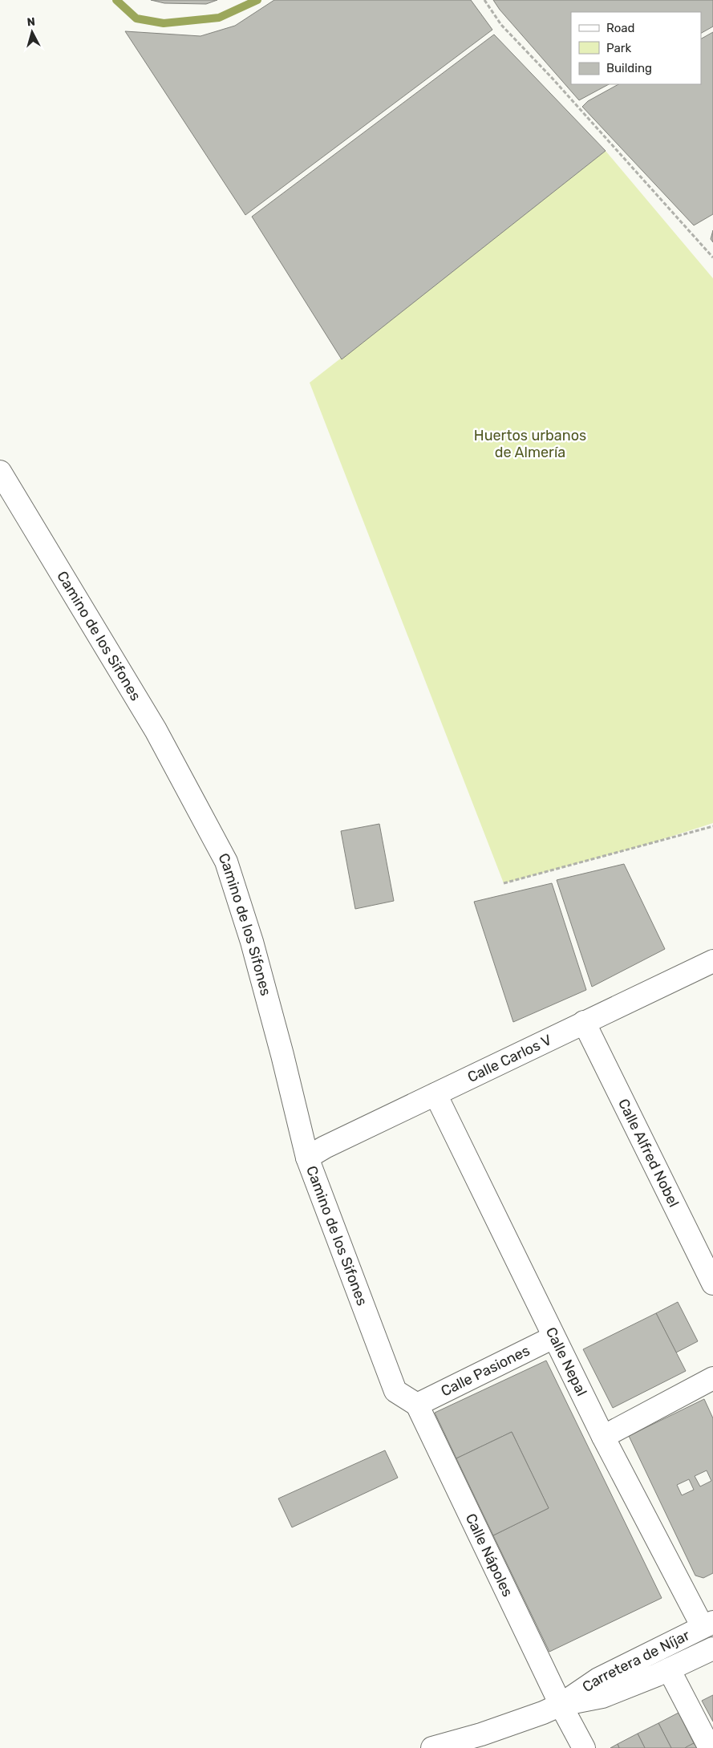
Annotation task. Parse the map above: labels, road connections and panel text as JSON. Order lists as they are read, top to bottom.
{
  "streets": {
    "street": [
      "Camino de los Sifones",
      "Calle Carlos V",
      "Calle Alfred Nobel",
      "Calle Nepal",
      "Calle Pasiones",
      "Calle Nápoles",
      "Carretera de Níjar"
    ]
  },
  "crossings": [
    ["Camino de los Sifones", "Calle Carlos V"],
    ["Camino de los Sifones", "Calle Pasiones"],
    ["Camino de los Sifones", "Calle Nápoles"],
    ["Calle Carlos V", "Calle Alfred Nobel"],
    ["Calle Carlos V", "Calle Nepal"],
    ["Calle Nepal", "Calle Pasiones"],
    ["Calle Nepal", "Carretera de Níjar"],
    ["Calle Pasiones", "Calle Nápoles"],
    ["Calle Nápoles", "Carretera de Níjar"]
  ],
  "parks": ["Huertos urbanos de Almería"],
  "legend": ["Road", "Park", "Building"],
  "north": "top"
}
